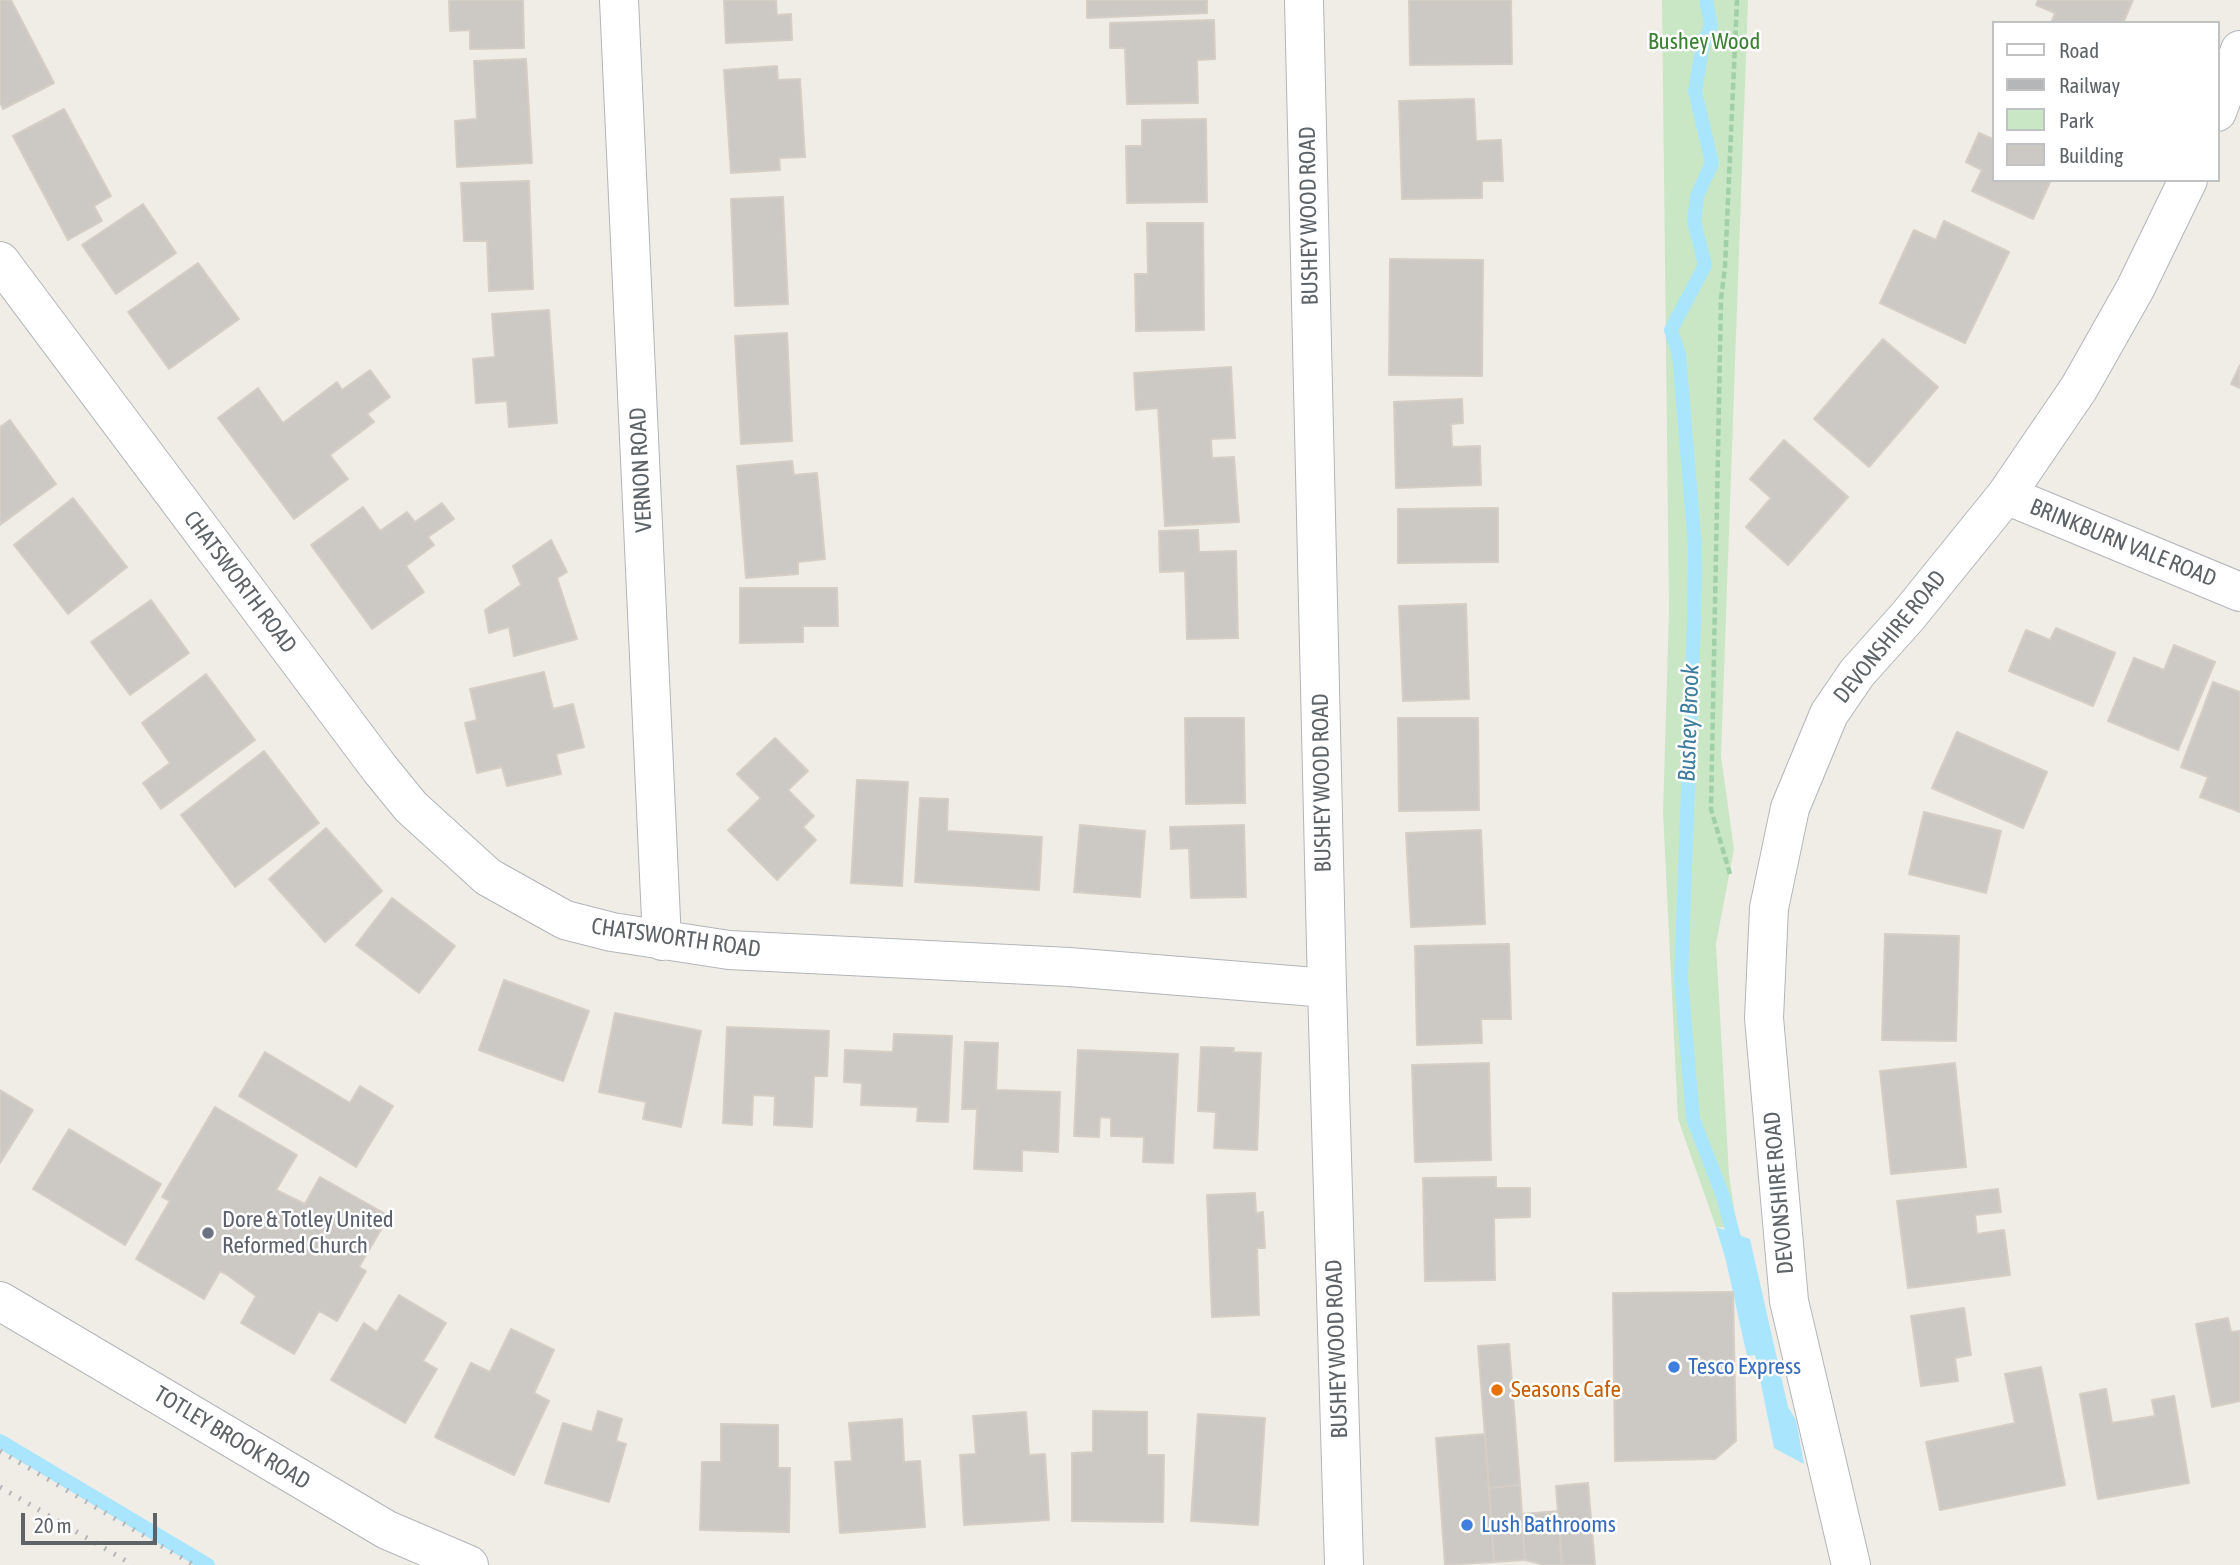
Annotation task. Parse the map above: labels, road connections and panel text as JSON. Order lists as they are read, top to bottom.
{
  "streets": {
    "street": [
      "BUSHEY WOOD ROAD",
      "VERNON ROAD",
      "BRINKBURN VALE ROAD",
      "CHATSWORTH ROAD",
      "DEVONSHIRE ROAD",
      "TOTLEY BROOK ROAD"
    ]
  },
  "crossings": [
    ["BUSHEY WOOD ROAD", "CHATSWORTH ROAD"],
    ["VERNON ROAD", "CHATSWORTH ROAD"],
    ["BRINKBURN VALE ROAD", "DEVONSHIRE ROAD"]
  ],
  "water": ["Bushey Brook"],
  "parks": ["Bushey Wood"],
  "places": [
    "Dore & Totley United Reformed Church",
    "Tesco Express",
    "Seasons Cafe",
    "Lush Bathrooms"
  ],
  "legend": [
    "Road",
    "Railway",
    "Park",
    "Building"
  ],
  "scale_bar": "20 m"
}
